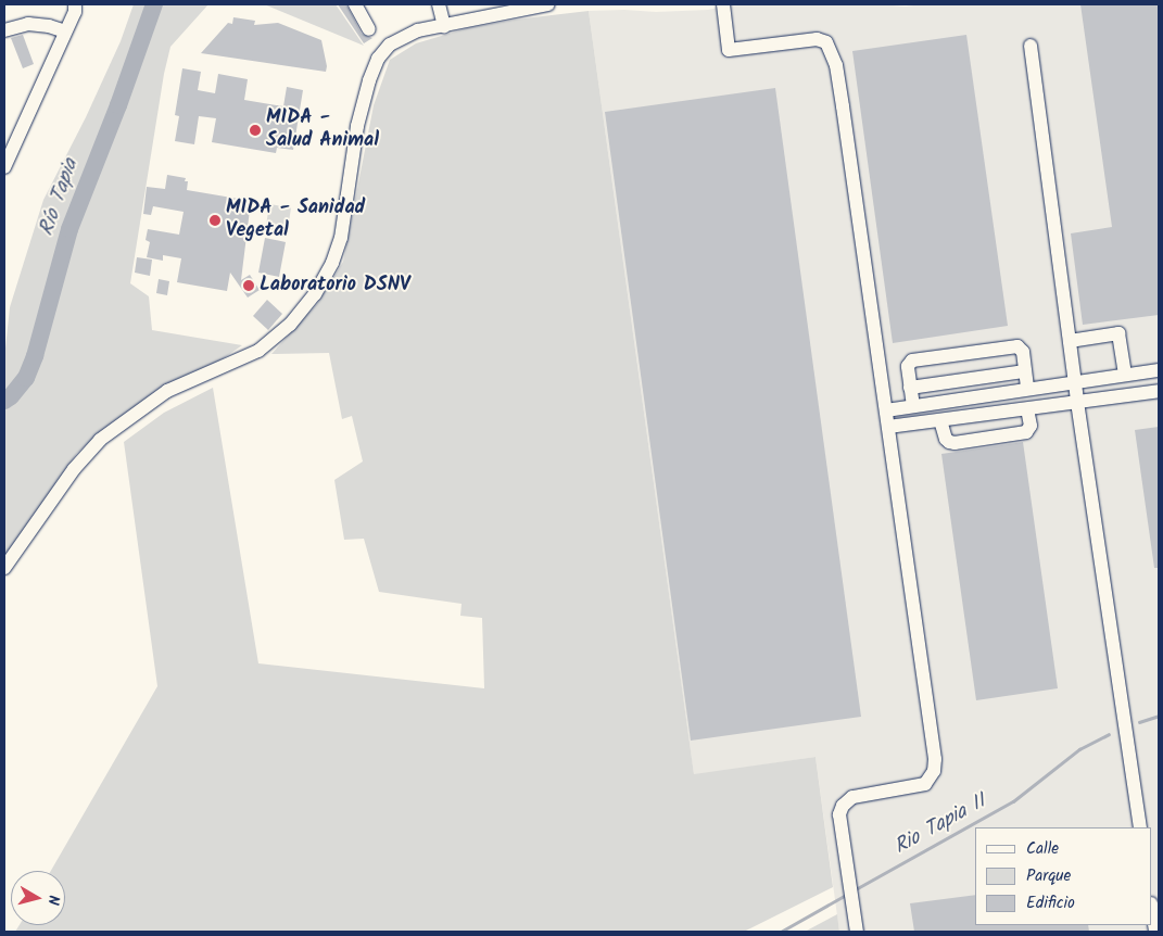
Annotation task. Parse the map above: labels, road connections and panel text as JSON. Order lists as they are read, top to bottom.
{
  "water": ["Río Tapia", "Rio Tapia II"],
  "places": ["MIDA - Salud Animal", "MIDA - Sanidad Vegetal", "Laboratorio DSNV"],
  "legend": ["Calle", "Parque", "Edificio"],
  "north": "right"
}
